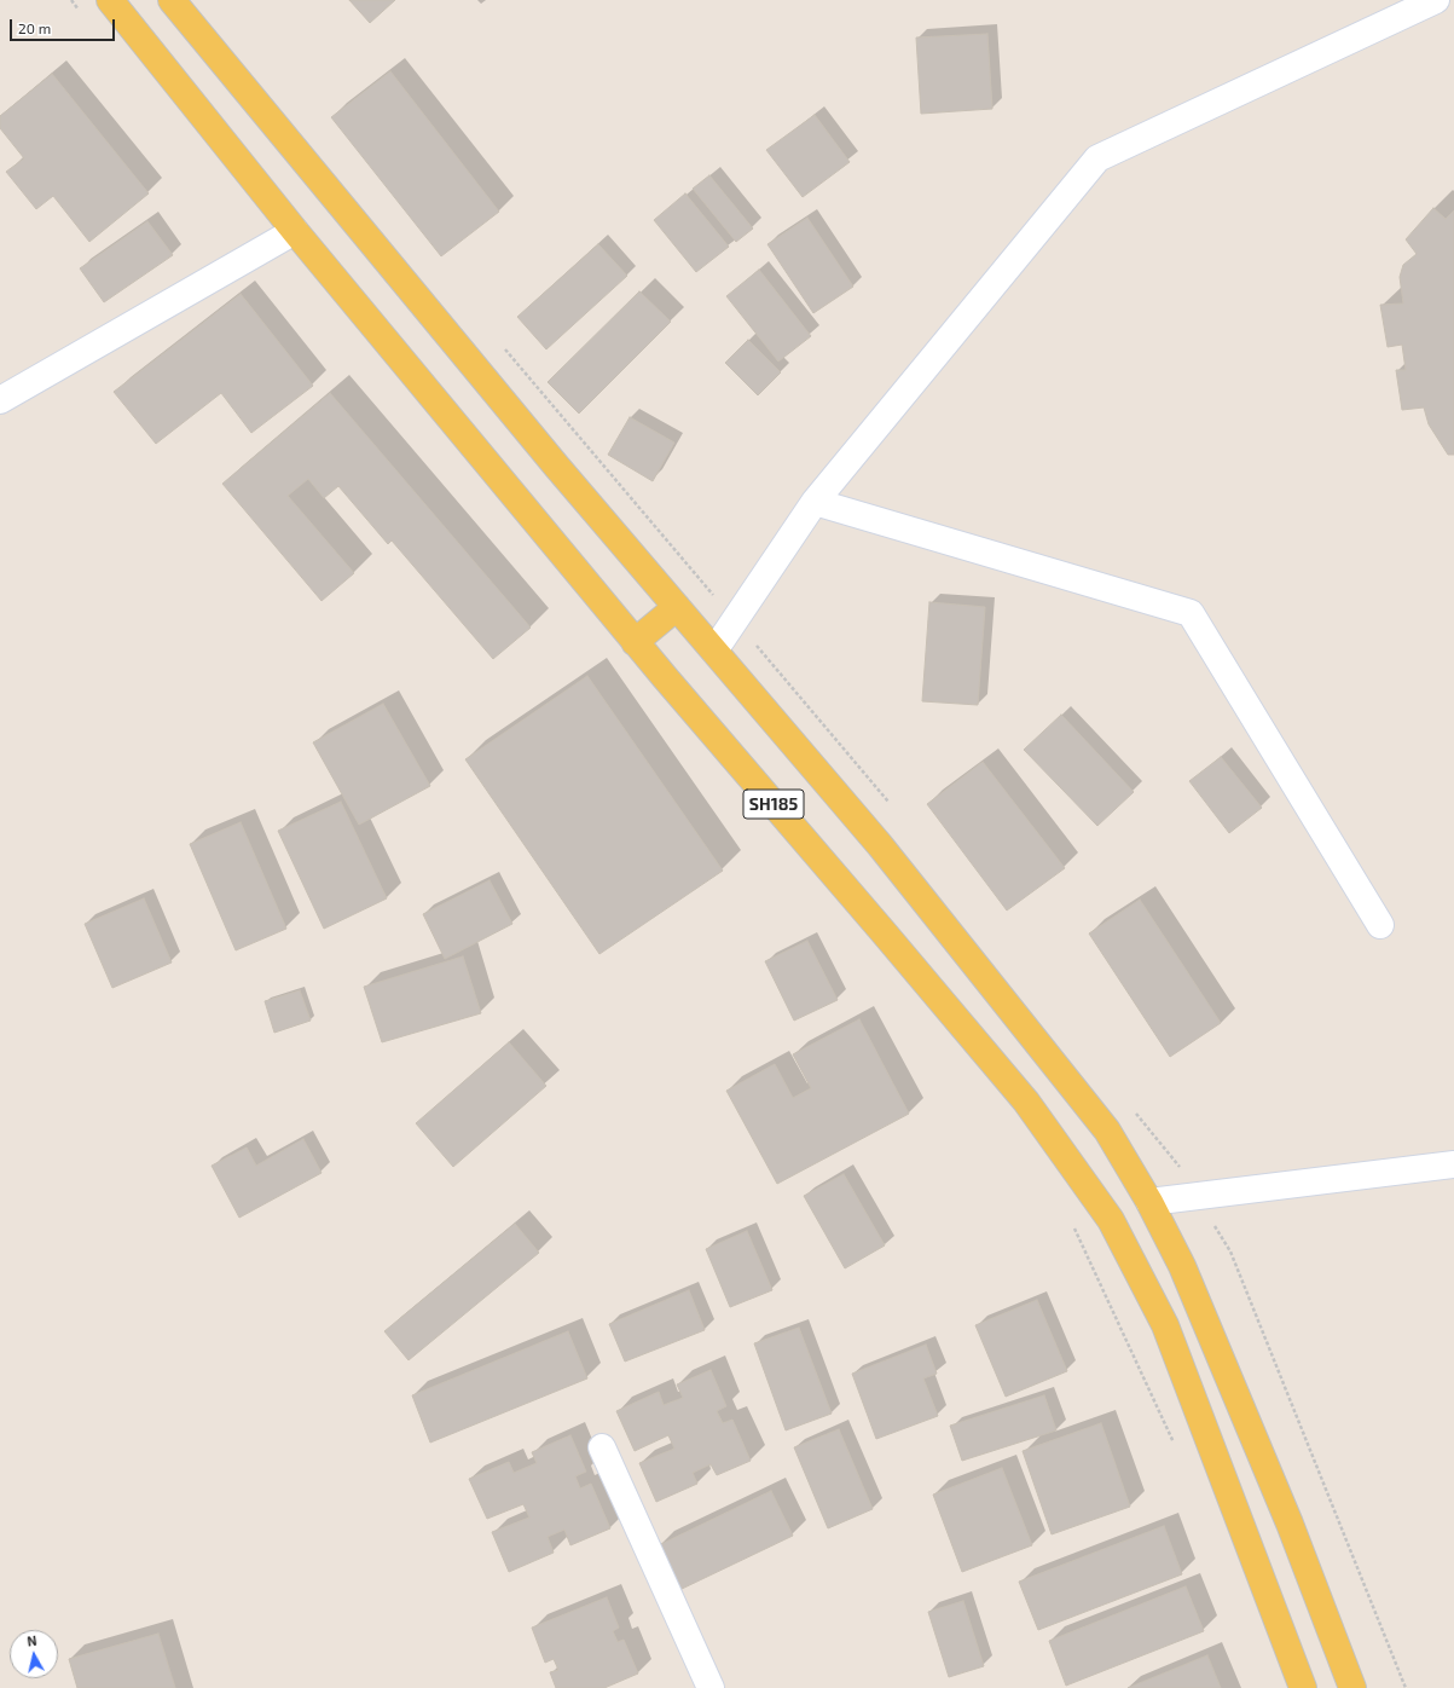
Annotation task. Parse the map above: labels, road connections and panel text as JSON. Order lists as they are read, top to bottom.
{
  "streets": {
    "main road": ["SH185"]
  },
  "scale_bar": "20 m",
  "north": "top"
}
